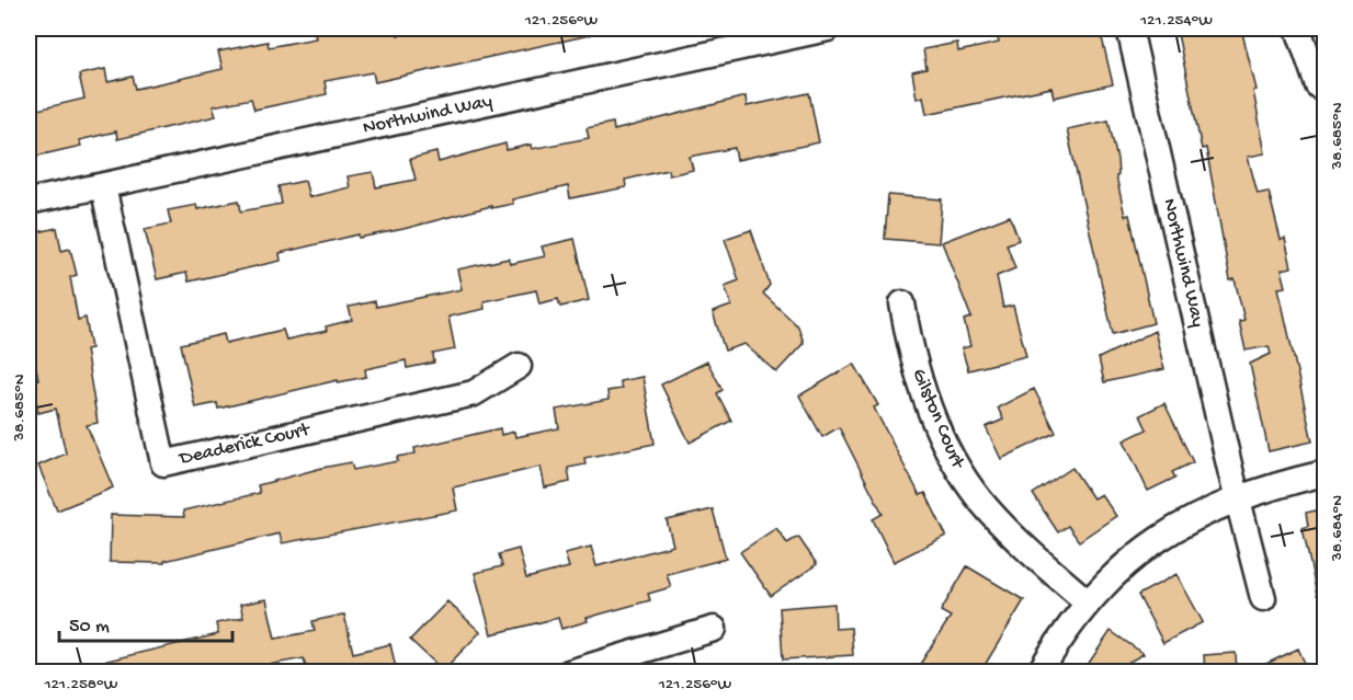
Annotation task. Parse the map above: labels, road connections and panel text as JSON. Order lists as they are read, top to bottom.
{
  "streets": {
    "street": ["Northwind Way", "Gilston Court", "Deaderick Court"]
  },
  "crossings": [
    ["Northwind Way", "Deaderick Court"]
  ],
  "scale_bar": "50 m",
  "coordinates": [
    "121.256°W",
    "121.254°W",
    "38.685°N",
    "38.684°N",
    "121.258°W"
  ]
}
